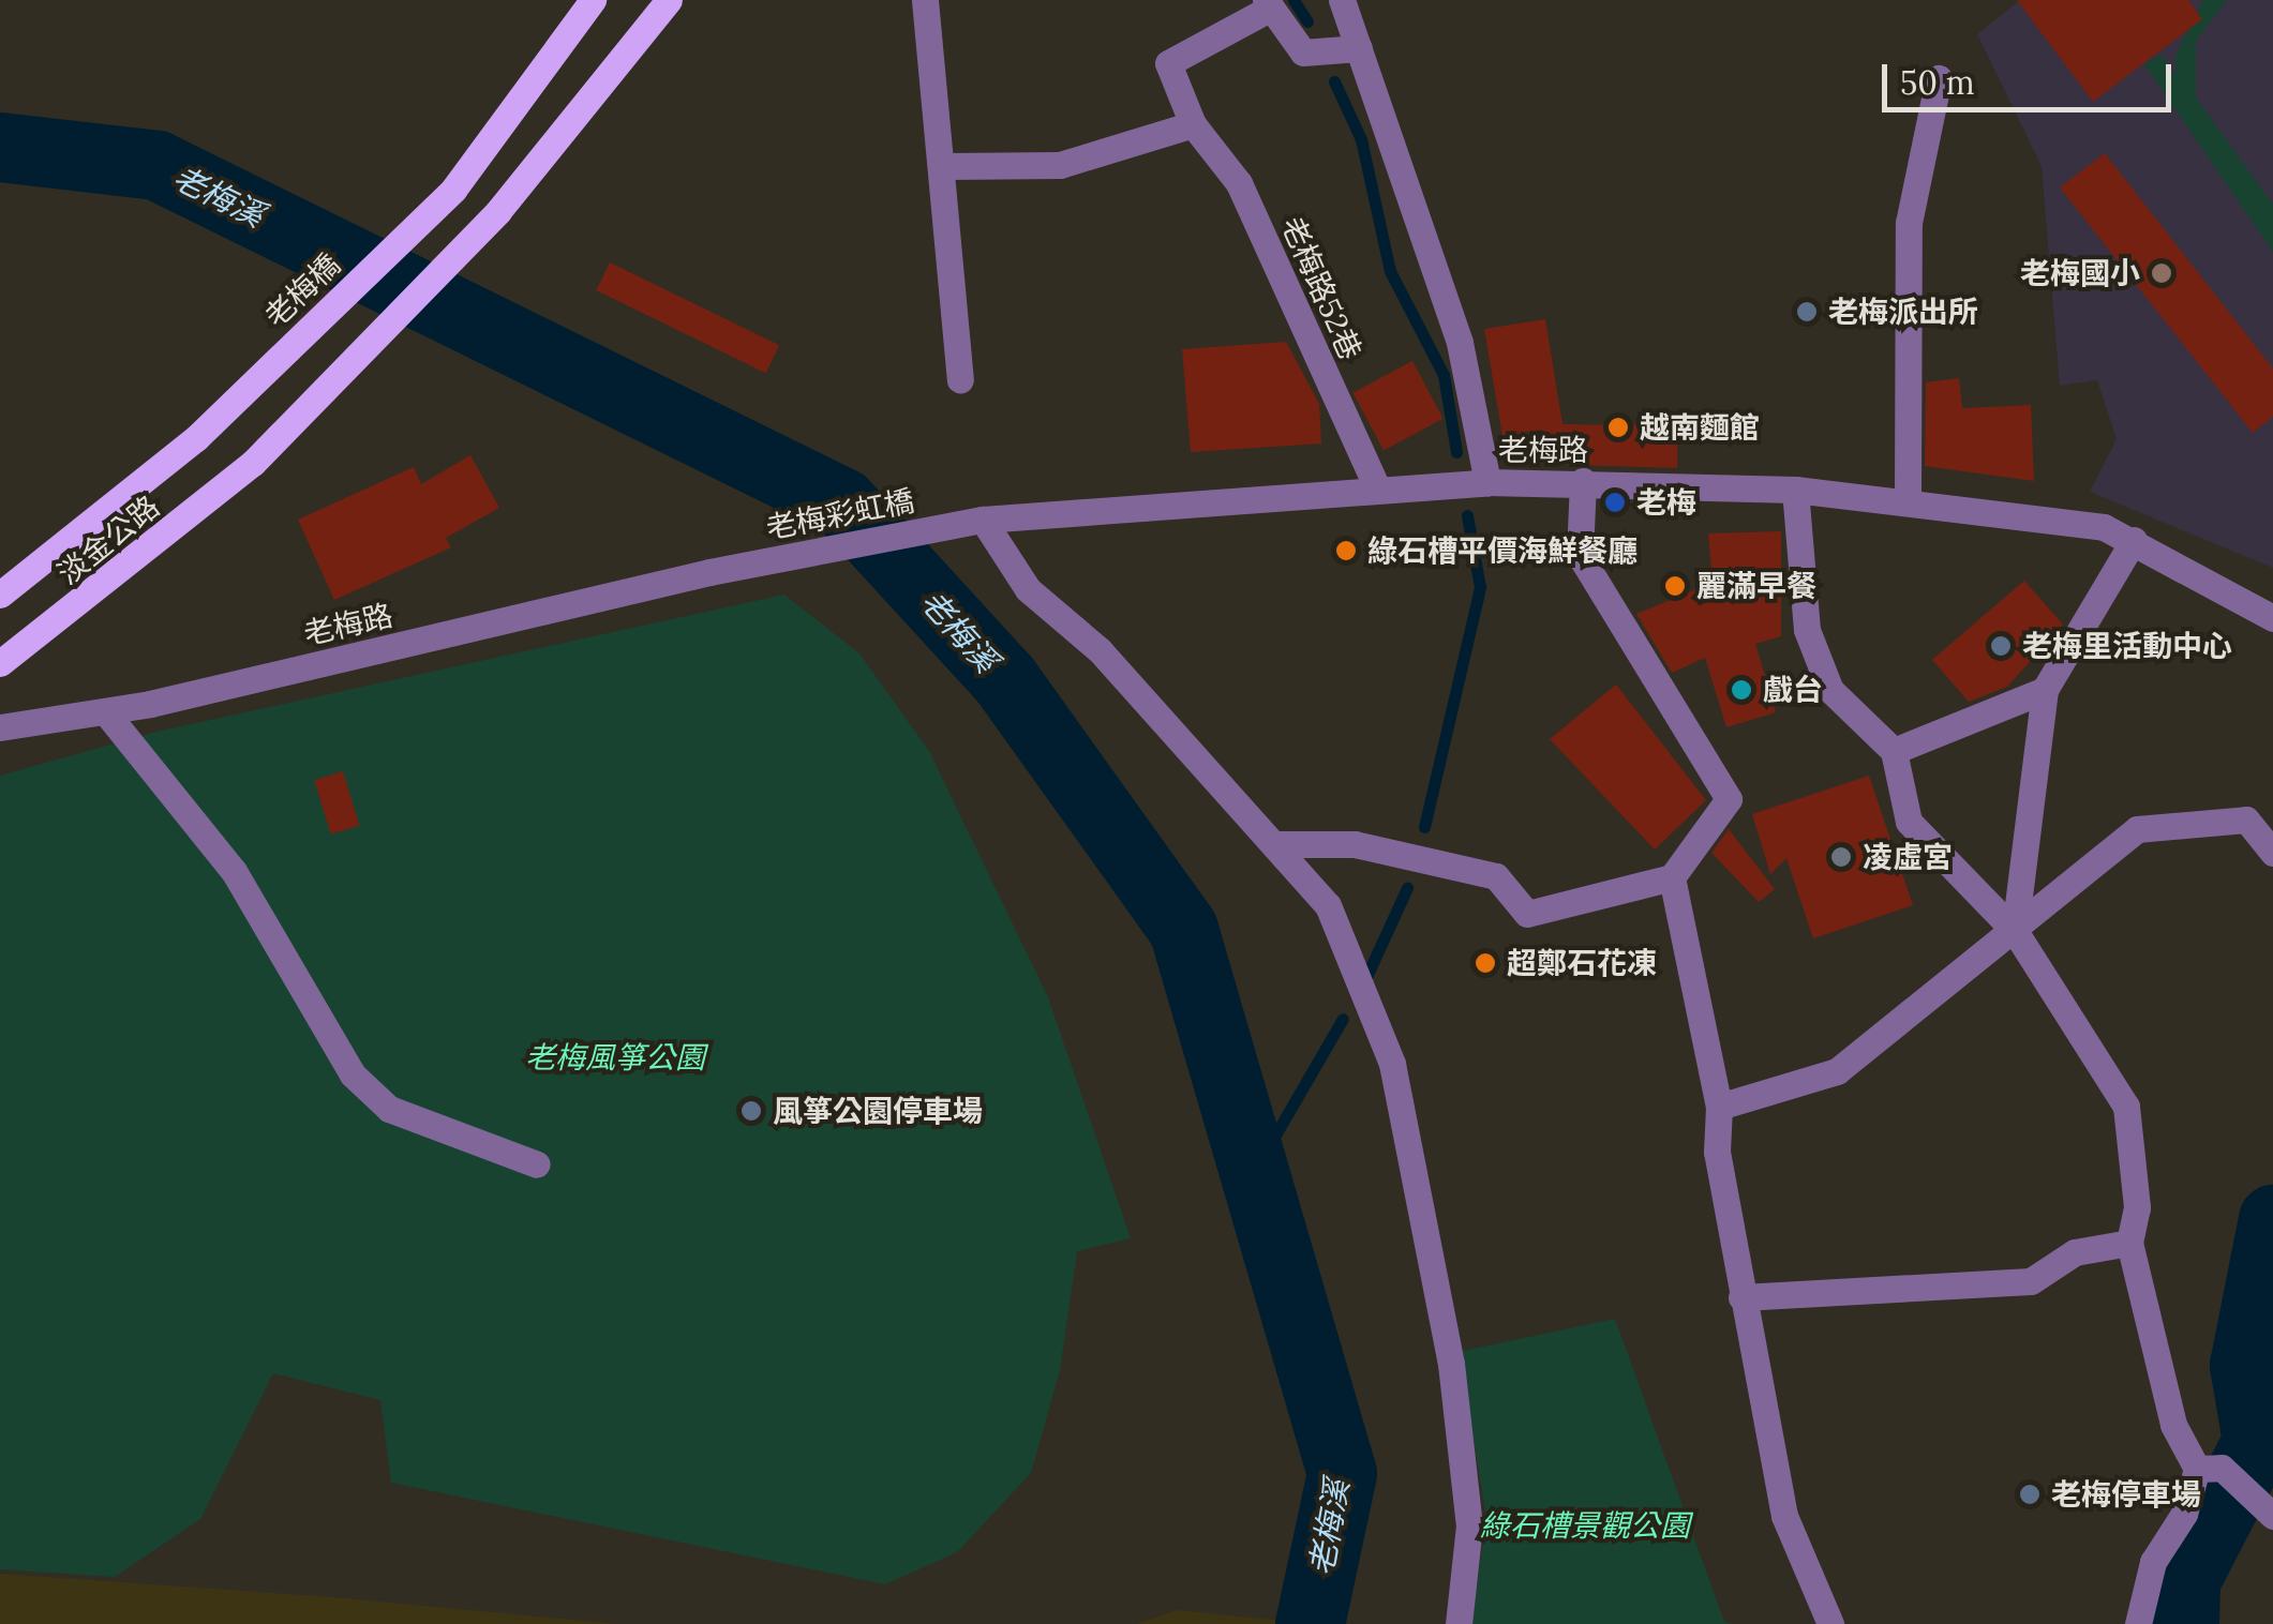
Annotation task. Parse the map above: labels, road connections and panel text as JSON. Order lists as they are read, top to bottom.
{
  "streets": {
    "main road": ["老梅橋", "淡金公路"],
    "street": ["老梅路52巷", "老梅路", "老梅彩虹橋"]
  },
  "crossings": [
    ["老梅路52巷", "老梅路"],
    ["老梅橋", "淡金公路"],
    ["老梅路", "老梅彩虹橋"]
  ],
  "water": ["老梅溪"],
  "parks": ["老梅風箏公園", "綠石槽景觀公園"],
  "places": [
    "老梅國小",
    "老梅派出所",
    "越南麵館",
    "老梅",
    "綠石槽平價海鮮餐廳",
    "麗滿早餐",
    "老梅里活動中心",
    "戲台",
    "凌虛宮",
    "超鄭石花凍",
    "風箏公園停車場",
    "老梅停車場"
  ],
  "scale_bar": "50 m"
}
